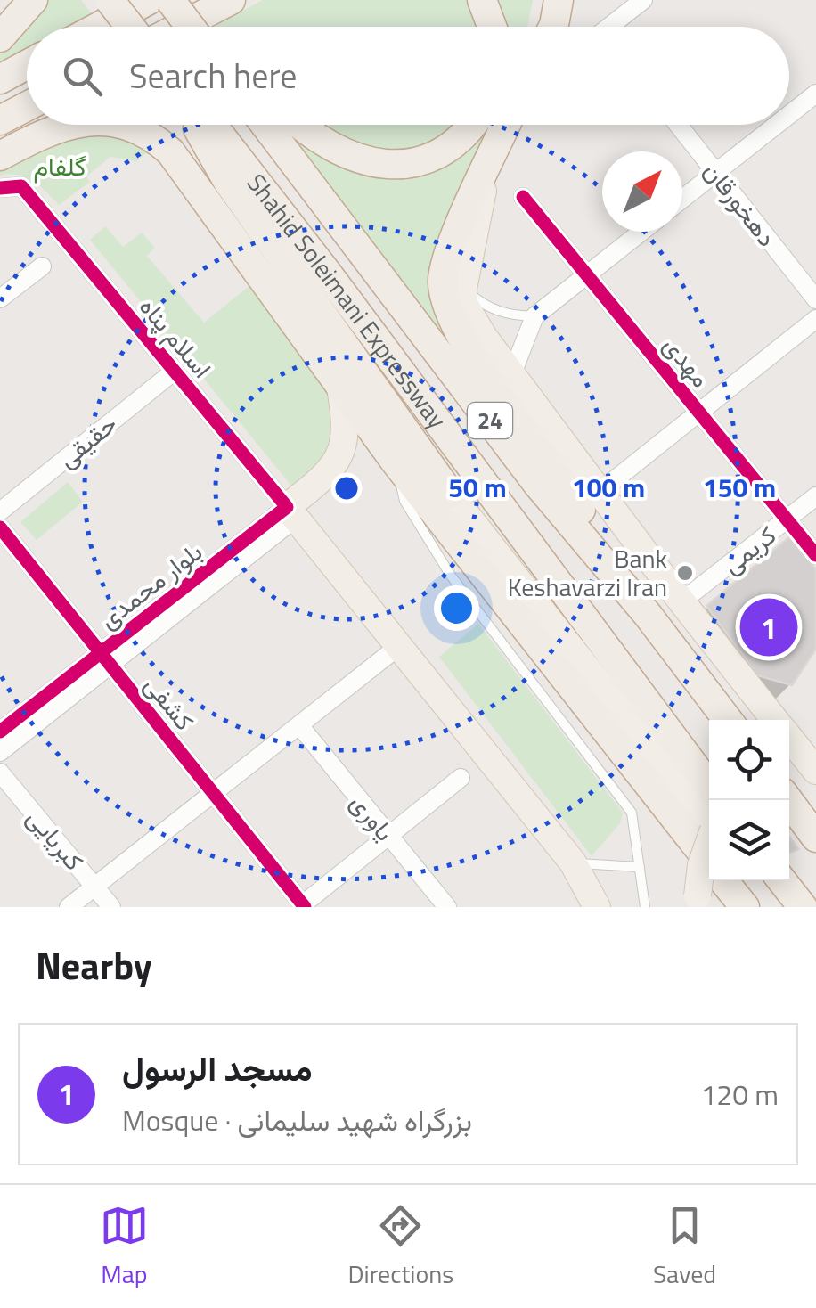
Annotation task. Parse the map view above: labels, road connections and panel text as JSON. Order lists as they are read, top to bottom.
{
  "streets": {
    "highway": ["Shahid Soleimani Expressway", "24"],
    "main road": ["اسلام پناه"],
    "street": [
      "دهخورقان",
      "مهدی",
      "حقیقی",
      "کریمی",
      "بلوار محمدی",
      "کشفی",
      "یاوری",
      "کبریایی"
    ]
  },
  "crossings": [
    ["اسلام پناه", "حقیقی"],
    ["اسلام پناه", "بلوار محمدی"],
    ["مهدی", "کریمی"],
    ["بلوار محمدی", "کشفی"]
  ],
  "parks": ["گلفام"],
  "places": ["Bank Keshavarzi Iran"],
  "north": "top right",
  "page": {
    "search": "Search here",
    "pins": "1",
    "heading": "Nearby",
    "list": [
      {
        "mark": "1",
        "name": "مسجد الرسول",
        "note": "Mosque · بزرگراه شهید سلیمانی",
        "value": "120 m"
      }
    ],
    "nav": ["Map", "Directions", "Saved"]
  },
  "rings": ["50 m", "100 m", "150 m"]
}
